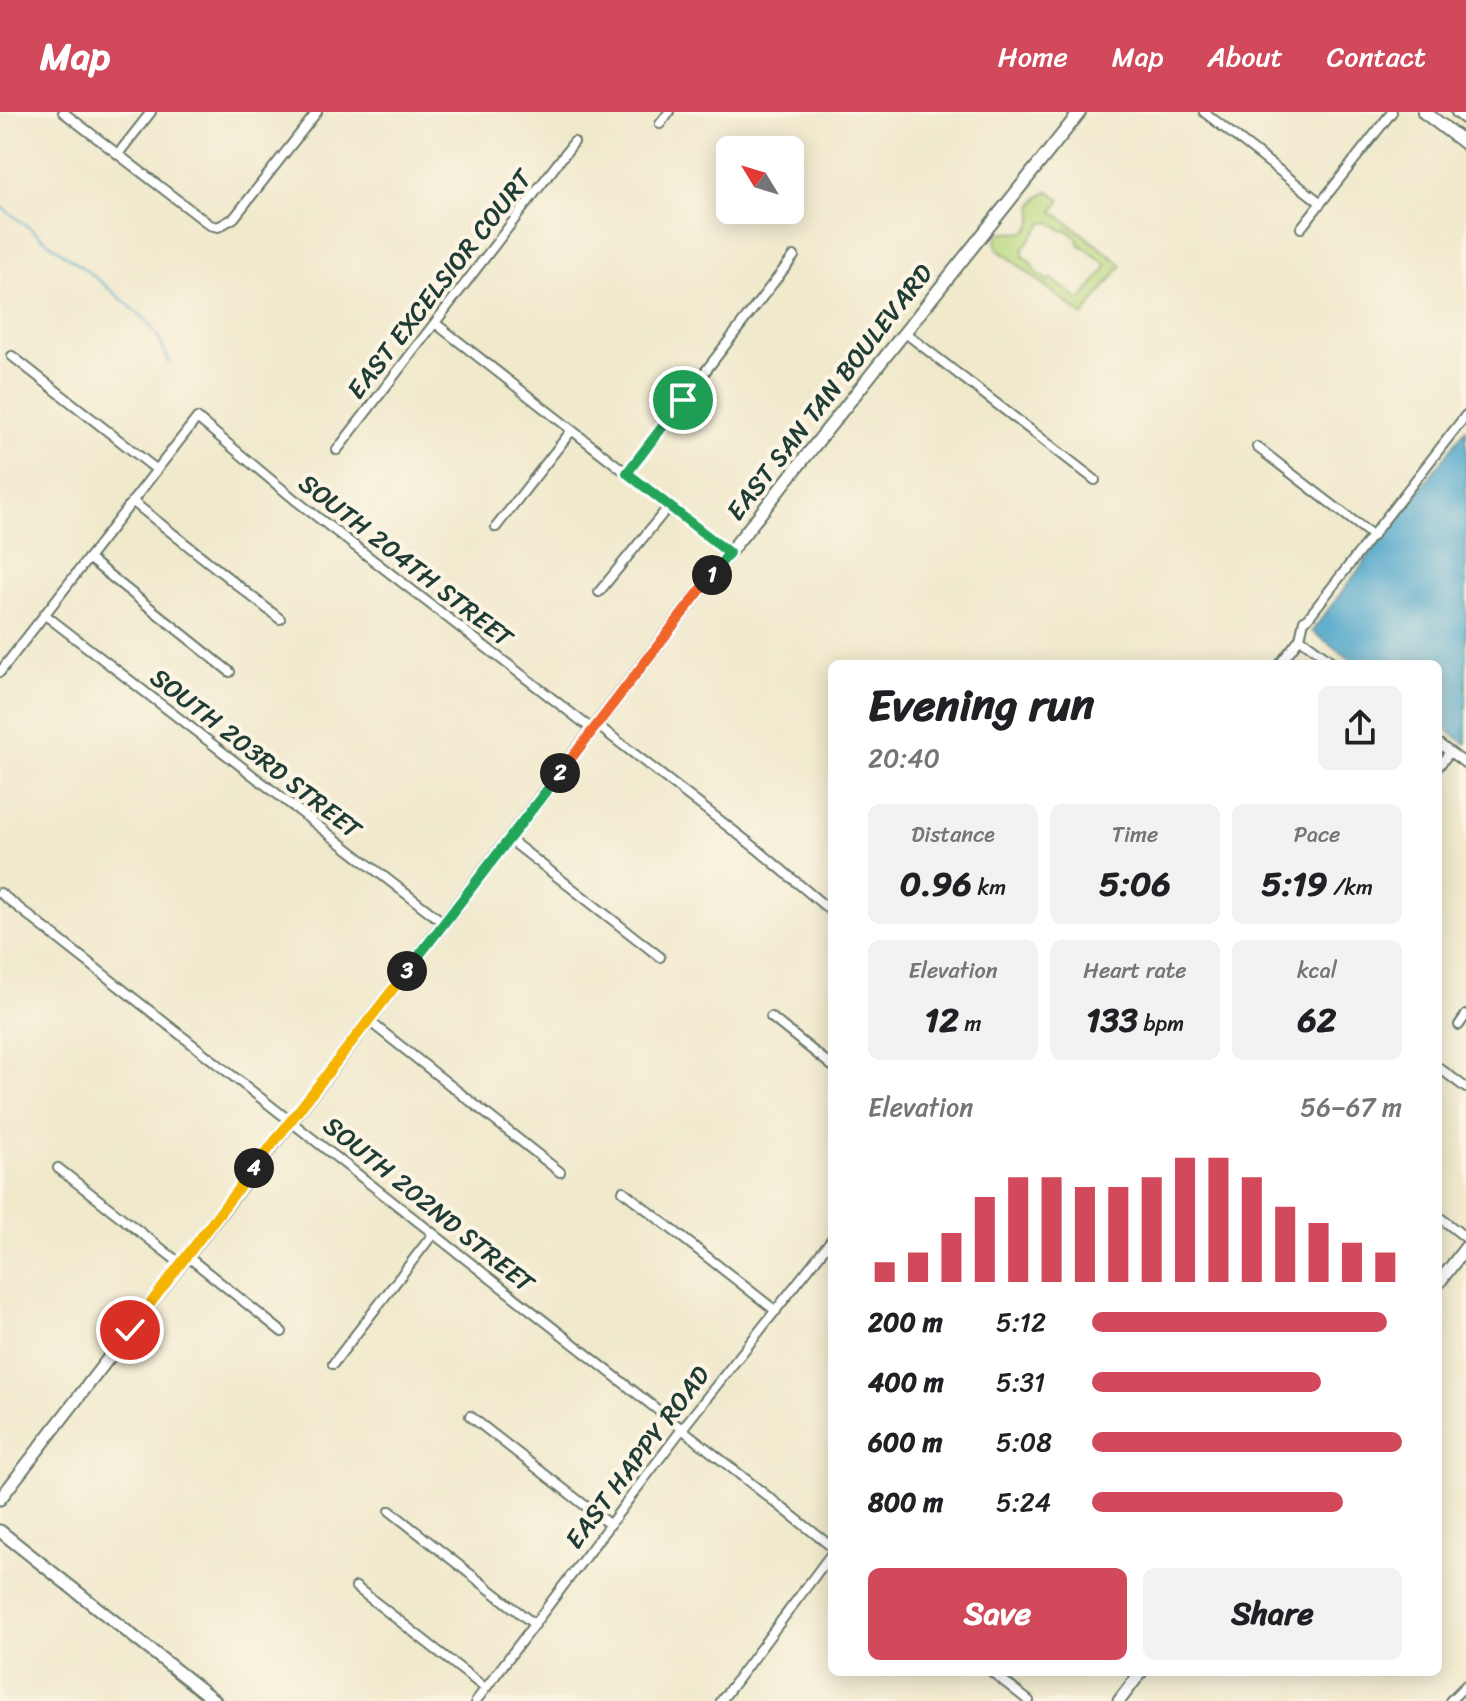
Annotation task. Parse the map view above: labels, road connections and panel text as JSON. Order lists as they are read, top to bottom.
{
  "streets": {
    "street": [
      "EAST EXCELSIOR COURT",
      "EAST SAN TAN BOULEVARD",
      "SOUTH 204TH STREET",
      "SOUTH 203RD STREET",
      "SOUTH 202ND STREET",
      "EAST HAPPY ROAD"
    ]
  },
  "crossings": [
    ["EAST SAN TAN BOULEVARD", "SOUTH 204TH STREET"],
    ["EAST SAN TAN BOULEVARD", "SOUTH 203RD STREET"],
    ["EAST SAN TAN BOULEVARD", "SOUTH 202ND STREET"],
    ["SOUTH 202ND STREET", "EAST HAPPY ROAD"]
  ],
  "north": "top left",
  "page": {
    "header": "Map",
    "nav": [
      "Home",
      "Map",
      "About",
      "Contact"
    ],
    "pins": [
      "1",
      "2",
      "3",
      "4"
    ],
    "heading": ["Evening run", "20:40"],
    "stats": [
      ["Distance", "0.96 km"],
      ["Time", "5:06"],
      ["Pace", "5:19 /km"],
      ["Elevation", "12 m"],
      ["Heart rate", "133 bpm"],
      ["kcal", "62"]
    ],
    "chart": ["Elevation", "56–67 m"],
    "list": [
      {
        "name": "200 m",
        "note": "5:12"
      },
      {
        "name": "400 m",
        "note": "5:31"
      },
      {
        "name": "600 m",
        "note": "5:08"
      },
      {
        "name": "800 m",
        "note": "5:24"
      }
    ],
    "buttons": ["Save", "Share"]
  }
}
